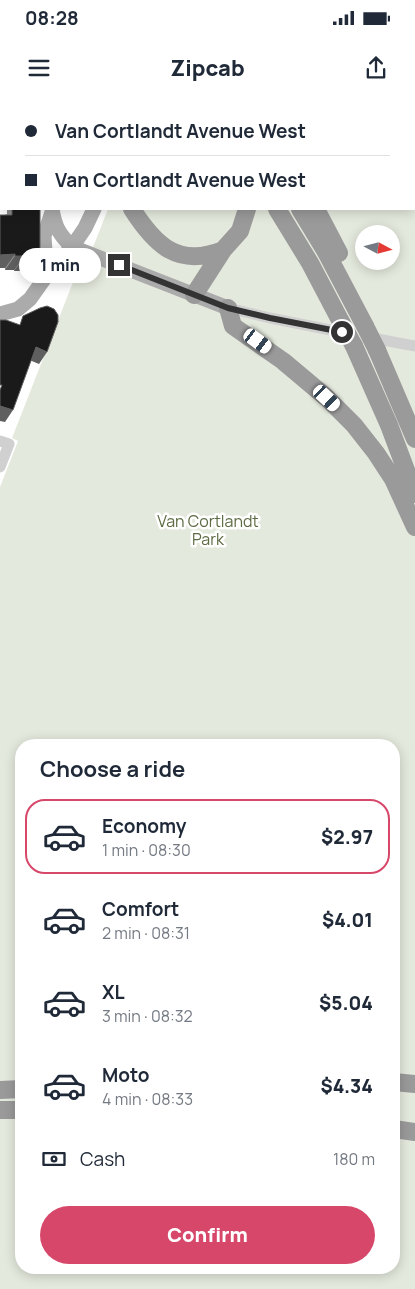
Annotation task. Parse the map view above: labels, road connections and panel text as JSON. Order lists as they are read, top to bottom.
{
  "parks": ["Van Cortlandt Park"],
  "north": "right",
  "page": {
    "status": "08:28",
    "header": "Zipcab",
    "banner": ["Van Cortlandt Avenue West", "Van Cortlandt Avenue West"],
    "bubble": "1 min",
    "heading": "Choose a ride",
    "list": [
      {
        "name": "Economy",
        "note": "1 min · 08:30",
        "value": "$2.97"
      },
      {
        "name": "Comfort",
        "note": "2 min · 08:31",
        "value": "$4.01"
      },
      {
        "name": "XL",
        "note": "3 min · 08:32",
        "value": "$5.04"
      },
      {
        "name": "Moto",
        "note": "4 min · 08:33",
        "value": "$4.34"
      }
    ],
    "pay": ["Cash", "180 m"],
    "buttons": "Confirm"
  }
}
